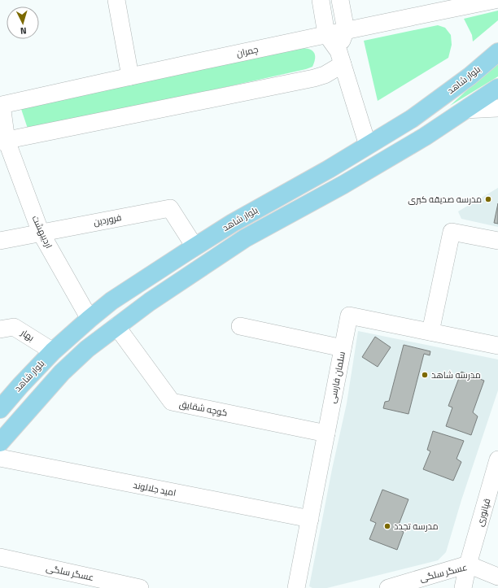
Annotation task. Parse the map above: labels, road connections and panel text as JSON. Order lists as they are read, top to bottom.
{
  "streets": {
    "main road": ["بلوار شاهد"],
    "street": [
      "چمران",
      "فروردین",
      "اردیبهشت",
      "بهار",
      "سلمان فارسی",
      "کوچه شقایق",
      "امید جلالوند",
      "قپانوری",
      "عسگر سلگی"
    ]
  },
  "crossings": [
    ["چمران", "اردیبهشت"],
    ["بلوار شاهد", "فروردین"],
    ["بلوار شاهد", "اردیبهشت"],
    ["بلوار شاهد", "بهار"],
    ["فروردین", "اردیبهشت"],
    ["سلمان فارسی", "کوچه شقایق"],
    ["سلمان فارسی", "امید جلالوند"],
    ["قپانوری", "عسگر سلگی"]
  ],
  "places": ["مدرسه صدیقه کبری", "مدرسه شاهد", "مدرسه تجدد"],
  "north": "bottom"
}
